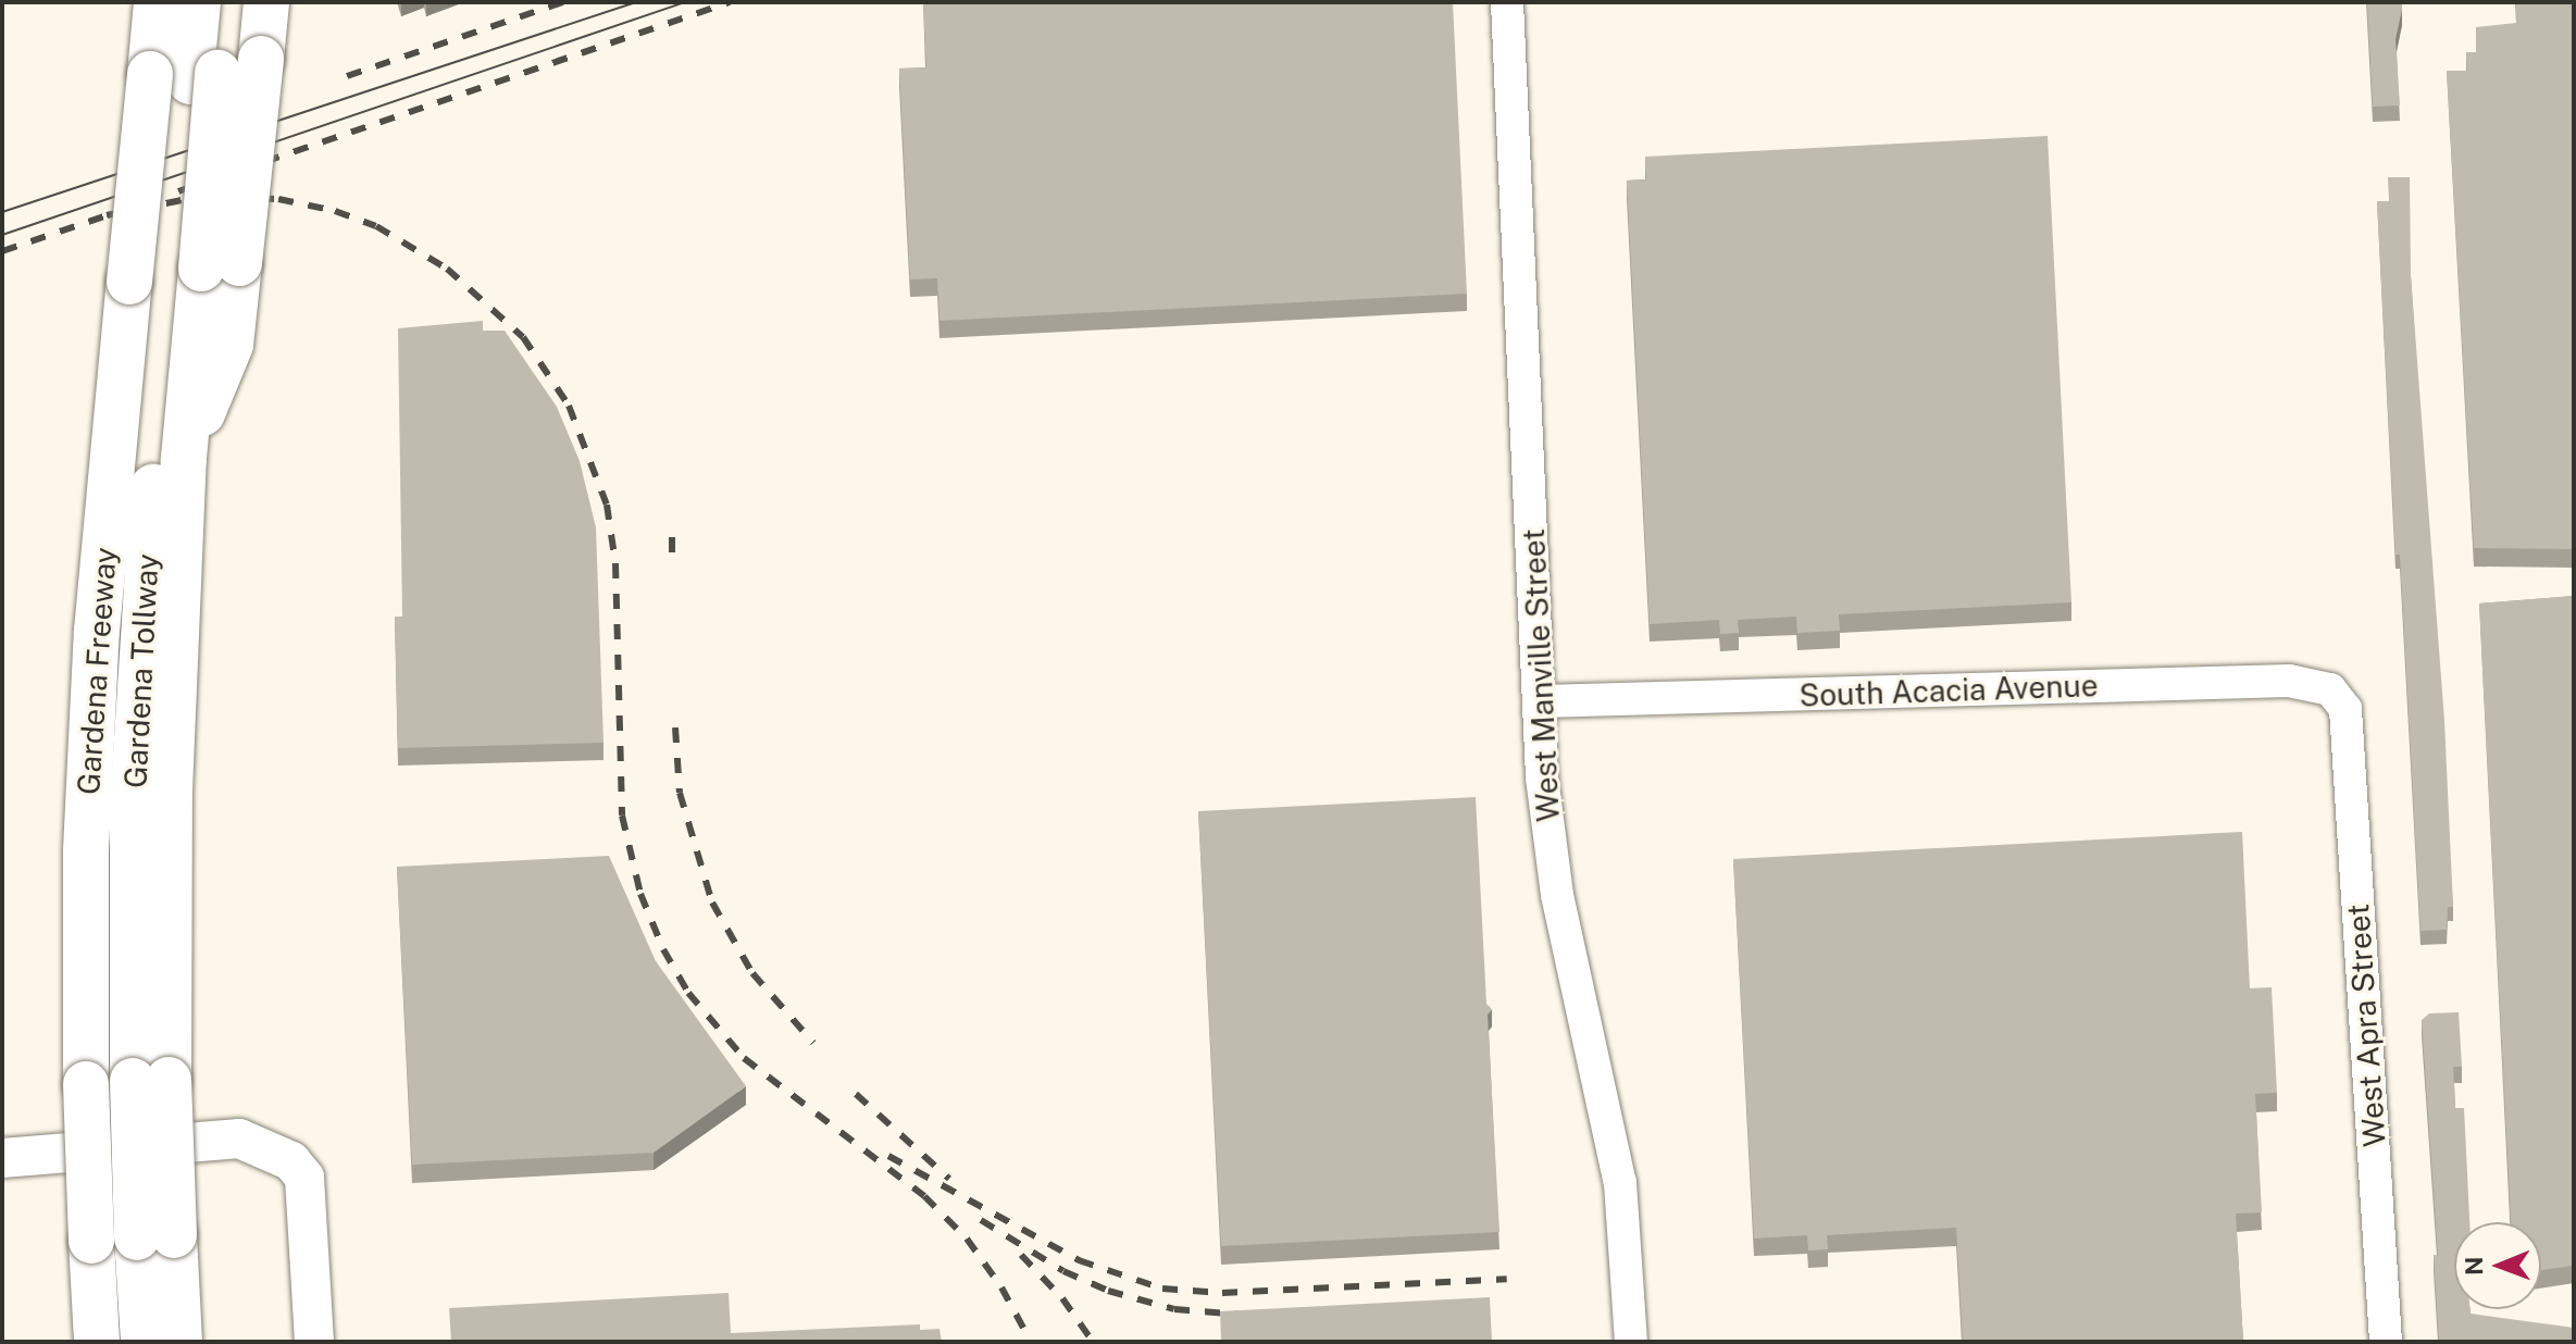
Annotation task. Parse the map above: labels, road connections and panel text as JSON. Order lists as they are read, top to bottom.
{
  "streets": {
    "highway": ["Gardena Freeway", "Gardena Tollway"],
    "street": ["West Manville Street", "South Acacia Avenue", "West Apra Street"]
  },
  "crossings": [
    ["Gardena Freeway", "Gardena Tollway"],
    ["West Manville Street", "South Acacia Avenue"],
    ["South Acacia Avenue", "West Apra Street"]
  ],
  "north": "left"
}
